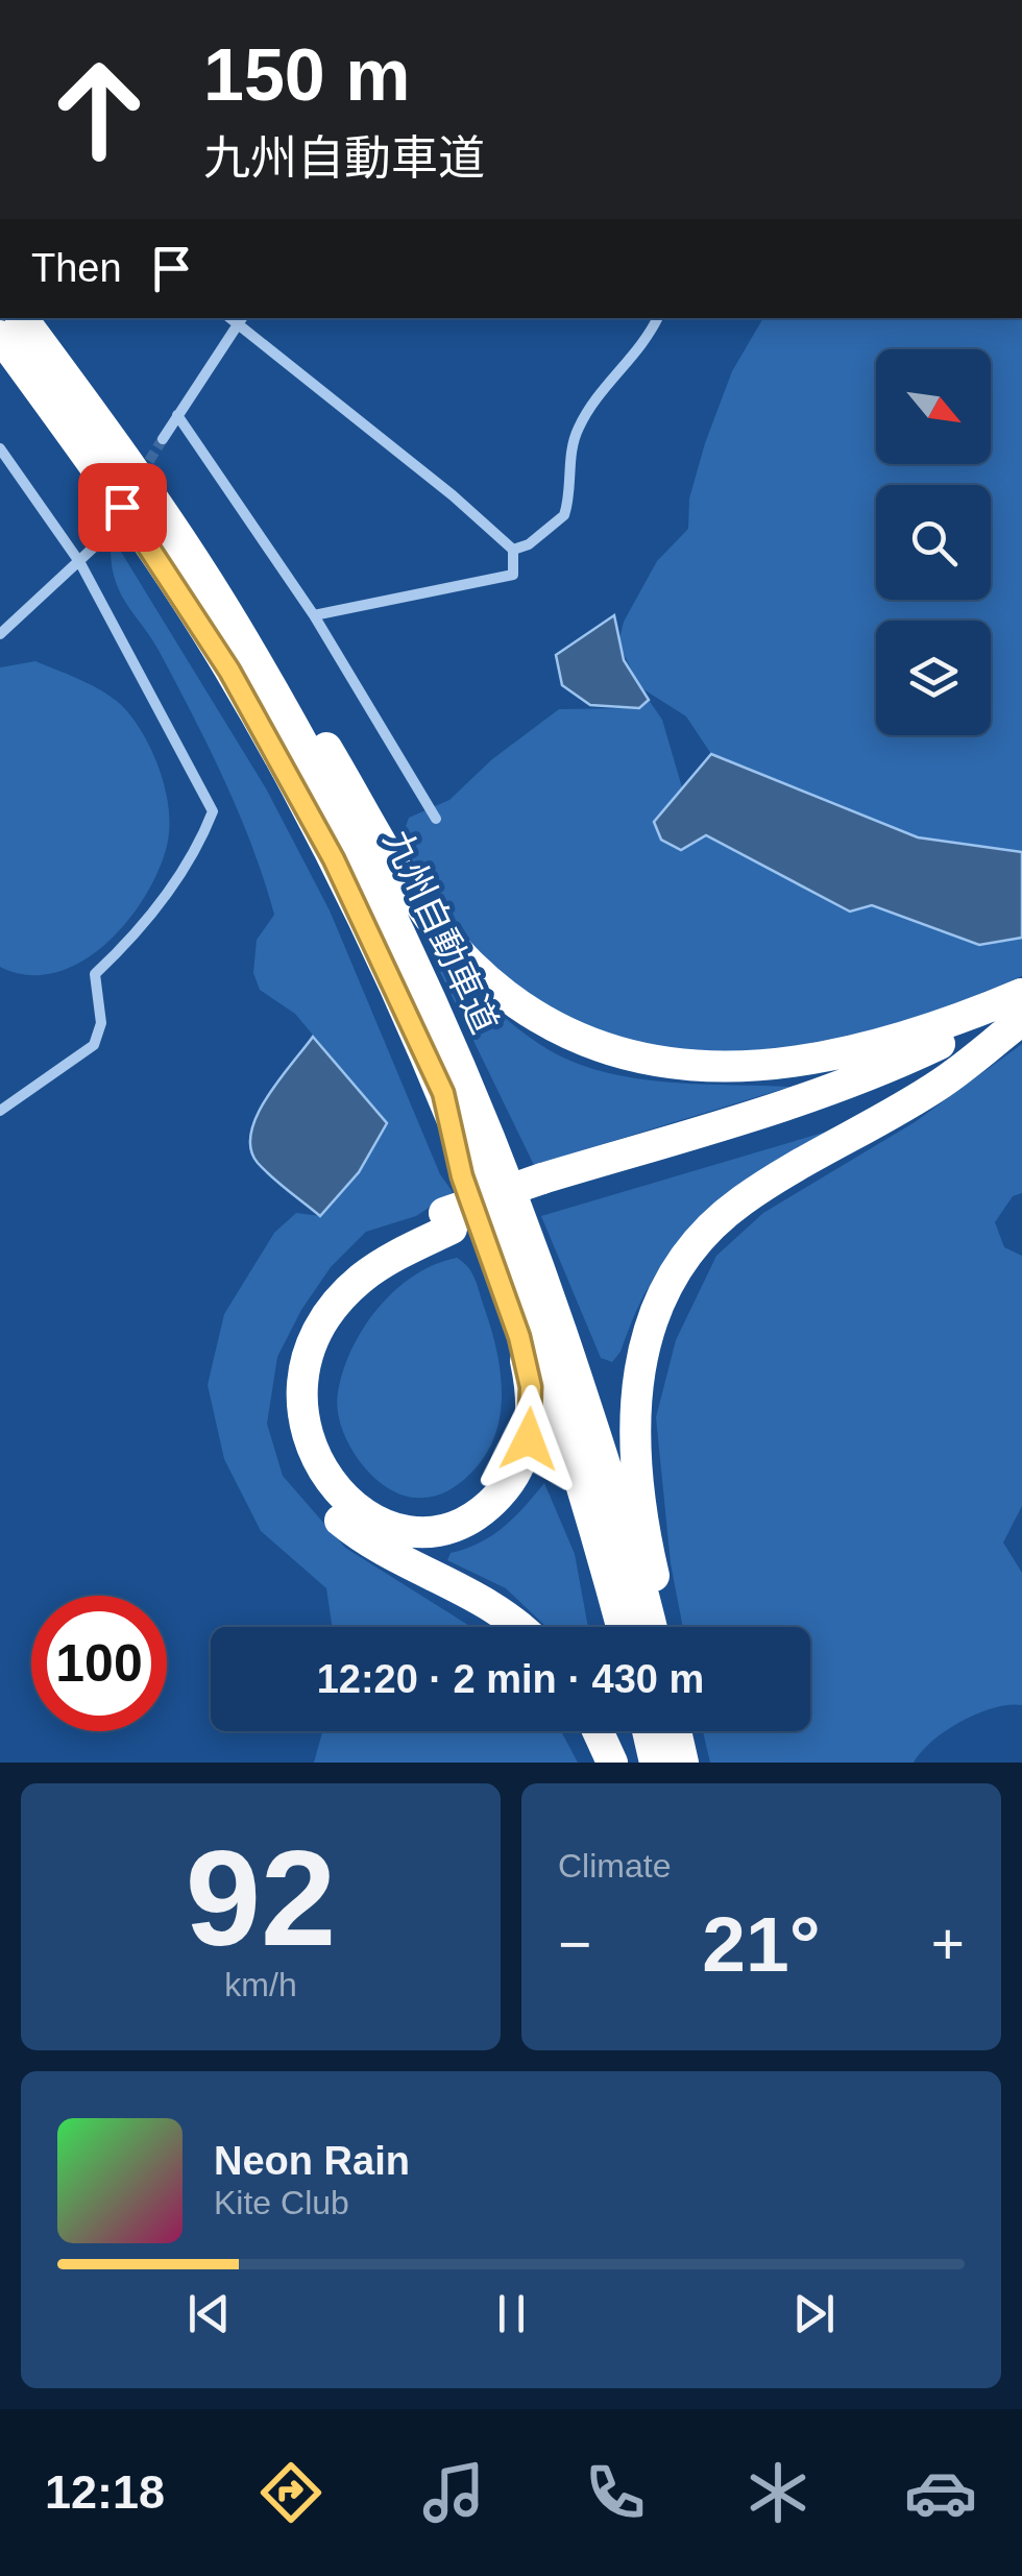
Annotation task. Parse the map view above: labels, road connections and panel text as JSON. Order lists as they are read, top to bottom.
{
  "streets": {
    "highway": ["九州自動車道"]
  },
  "north": "bottom right",
  "page": {
    "turn": ["150 m", "九州自動車道"],
    "then": "Then",
    "limit": "100",
    "trip": "12:20 · 2 min · 430 m",
    "tile": [
      ["92", "km/h"],
      "Climate"
    ],
    "heat": ["−", "21°", "+"],
    "song": ["Neon Rain", "Kite Club"],
    "tabs": "12:18"
  }
}
